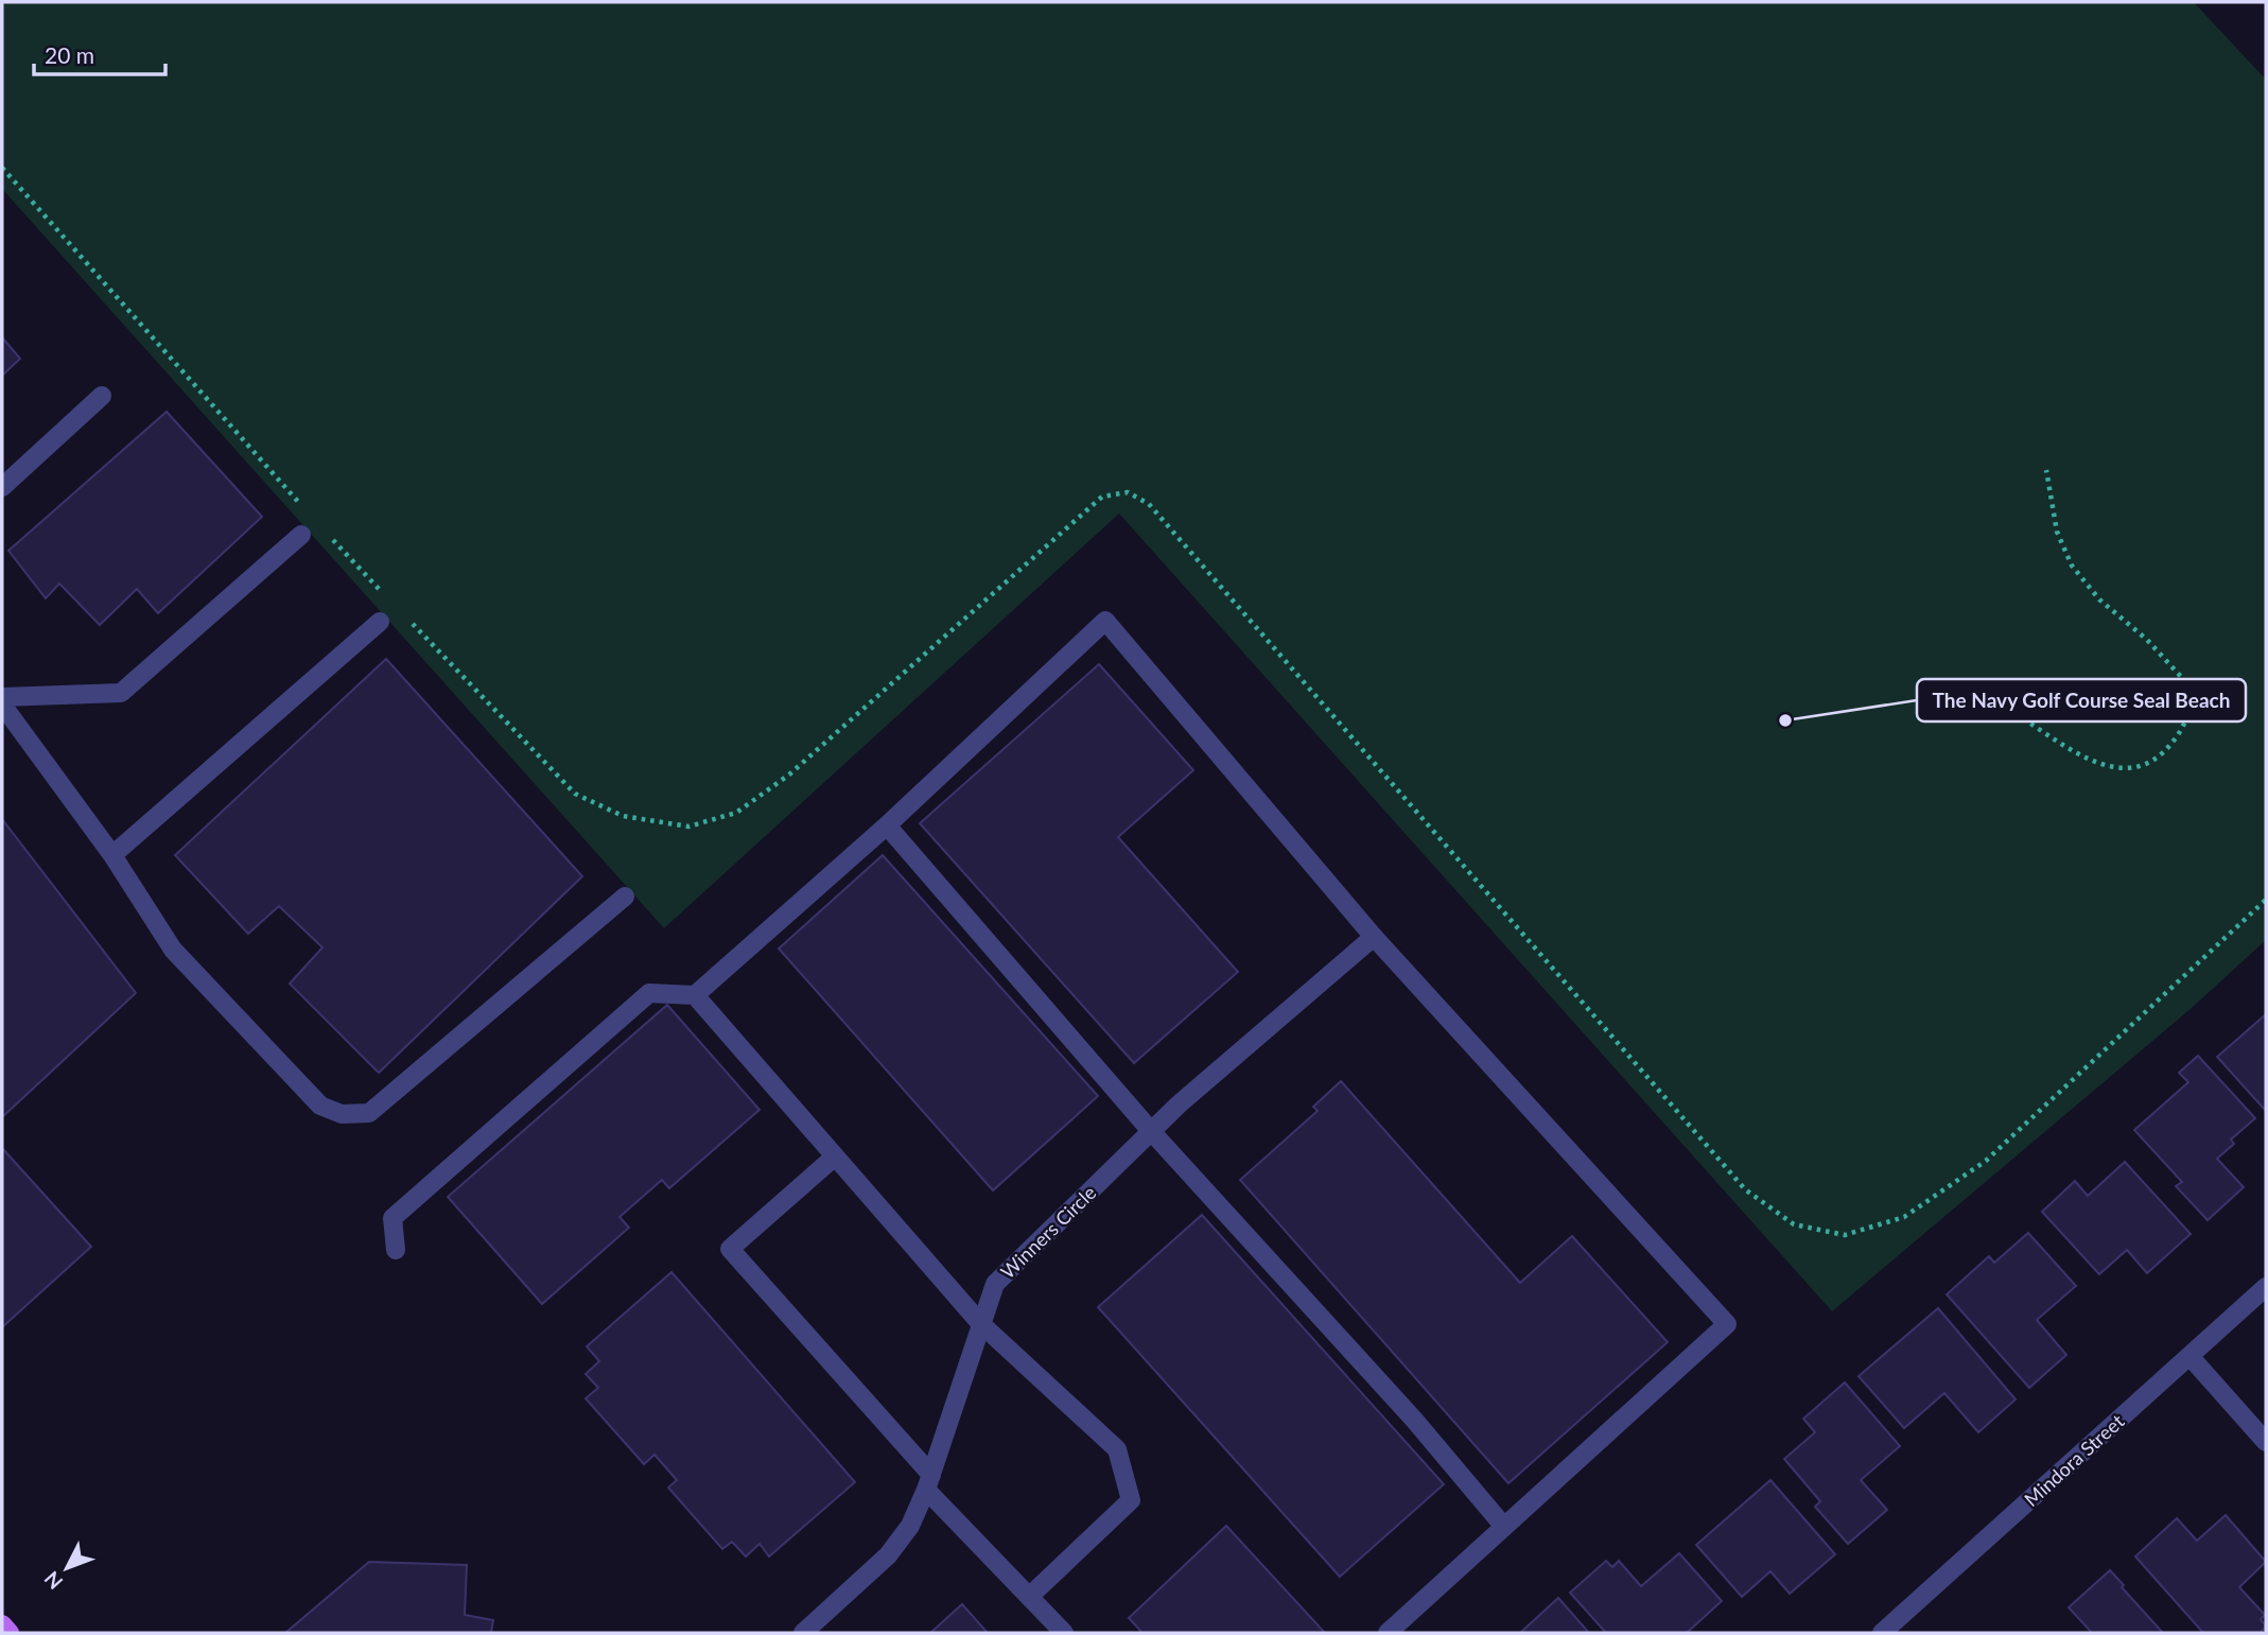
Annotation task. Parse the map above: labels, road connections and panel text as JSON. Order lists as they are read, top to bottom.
{
  "streets": {
    "street": ["Winners Circle", "Mindora Street"]
  },
  "places": ["The Navy Golf Course Seal Beach"],
  "scale_bar": "20 m",
  "north": "bottom left"
}
